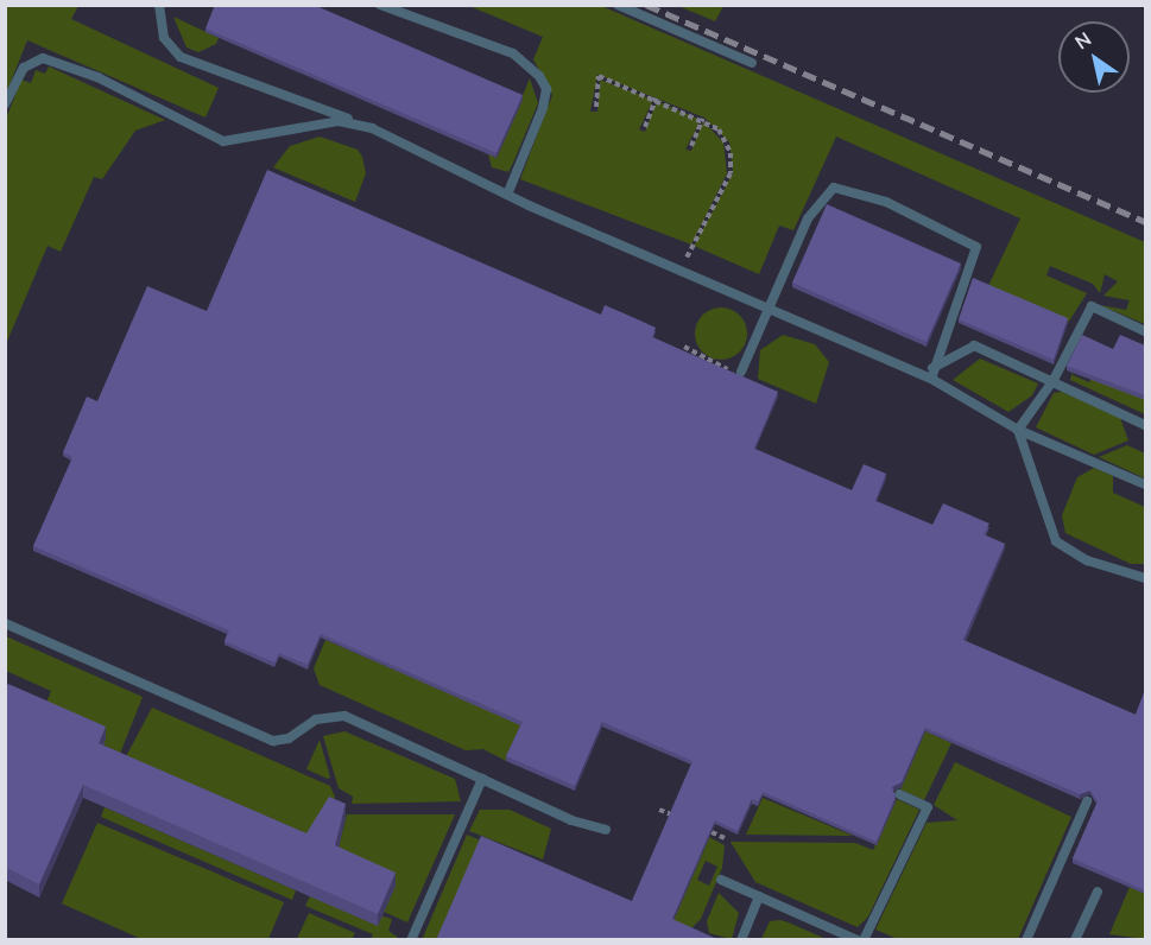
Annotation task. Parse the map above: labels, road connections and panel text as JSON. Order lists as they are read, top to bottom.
{
  "north": "top left"
}
